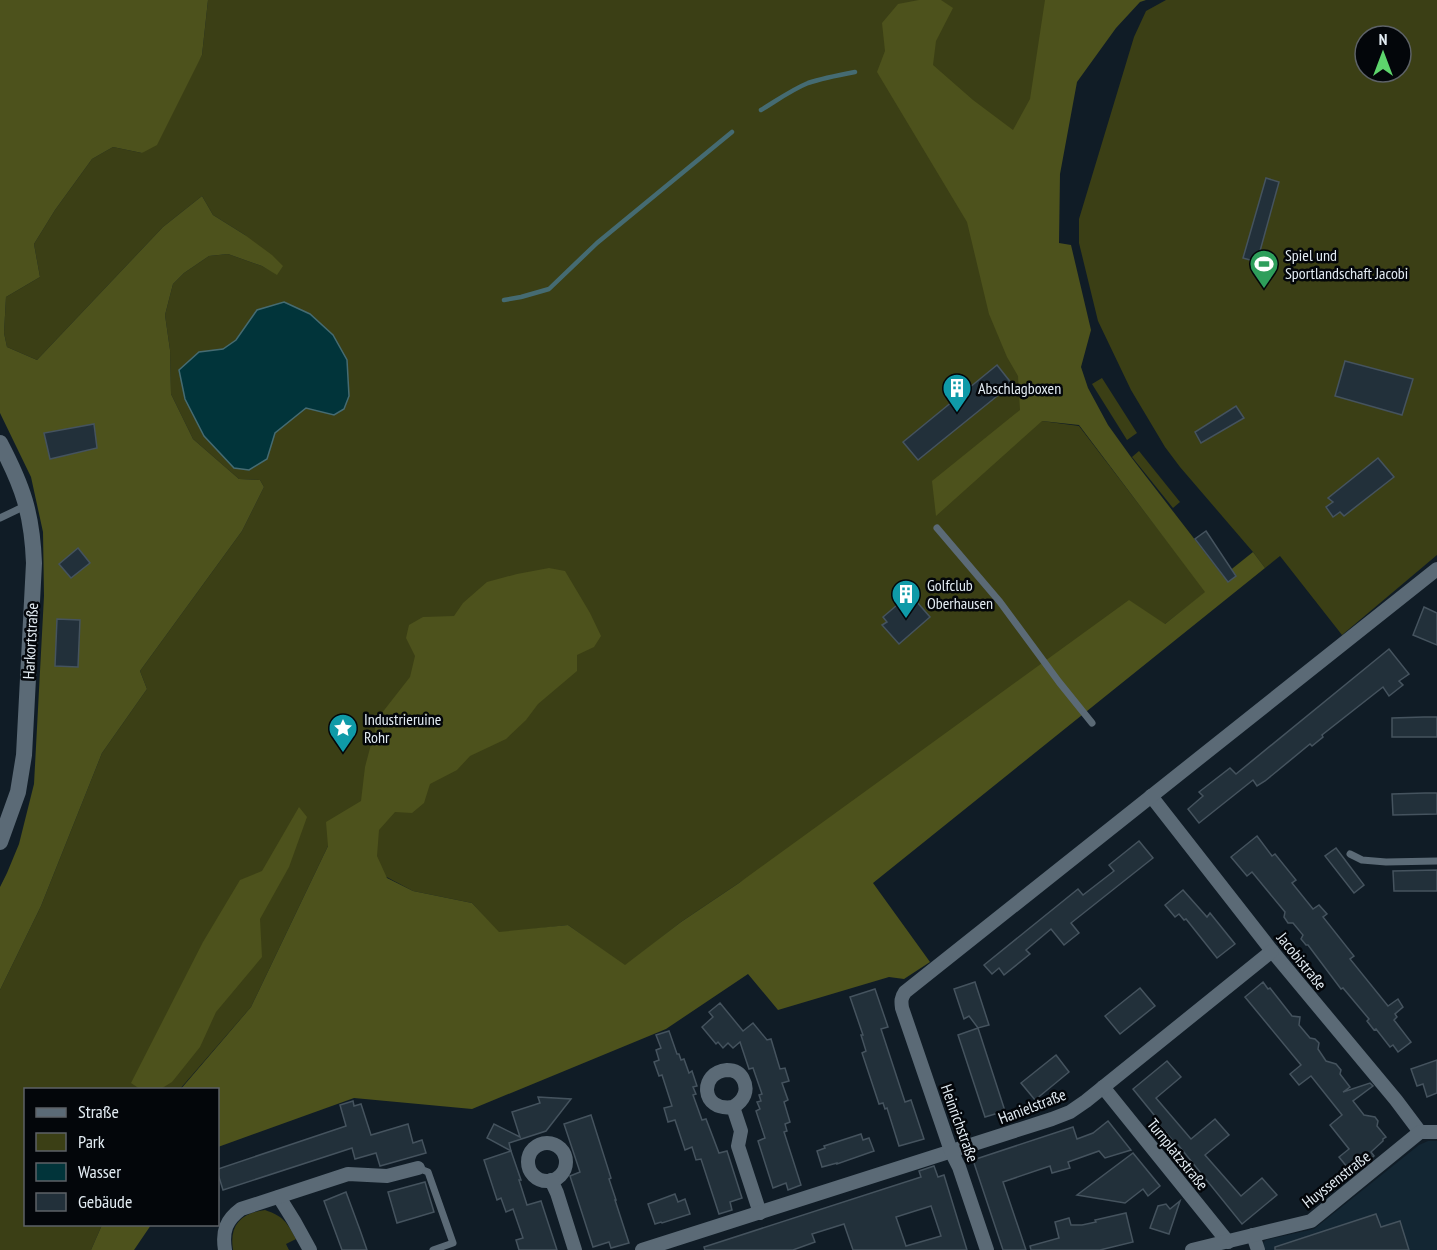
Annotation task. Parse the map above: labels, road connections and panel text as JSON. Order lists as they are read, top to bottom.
{
  "streets": {
    "street": [
      "Harkortstraße",
      "Jacobistraße",
      "Hanielstraße",
      "Heinrichstraße",
      "Turnplatzstraße",
      "Huyssenstraße"
    ]
  },
  "crossings": [
    ["Jacobistraße", "Hanielstraße"],
    ["Jacobistraße", "Heinrichstraße"],
    ["Jacobistraße", "Huyssenstraße"],
    ["Hanielstraße", "Heinrichstraße"],
    ["Hanielstraße", "Turnplatzstraße"],
    ["Turnplatzstraße", "Huyssenstraße"]
  ],
  "places": {
    "sports": ["Spiel und Sportlandschaft Jacobi"],
    "building": ["Abschlagboxen", "Golfclub Oberhausen"],
    "place": ["Industrieruine Rohr"]
  },
  "legend": [
    "Straße",
    "Park",
    "Wasser",
    "Gebäude"
  ],
  "north": "top"
}
